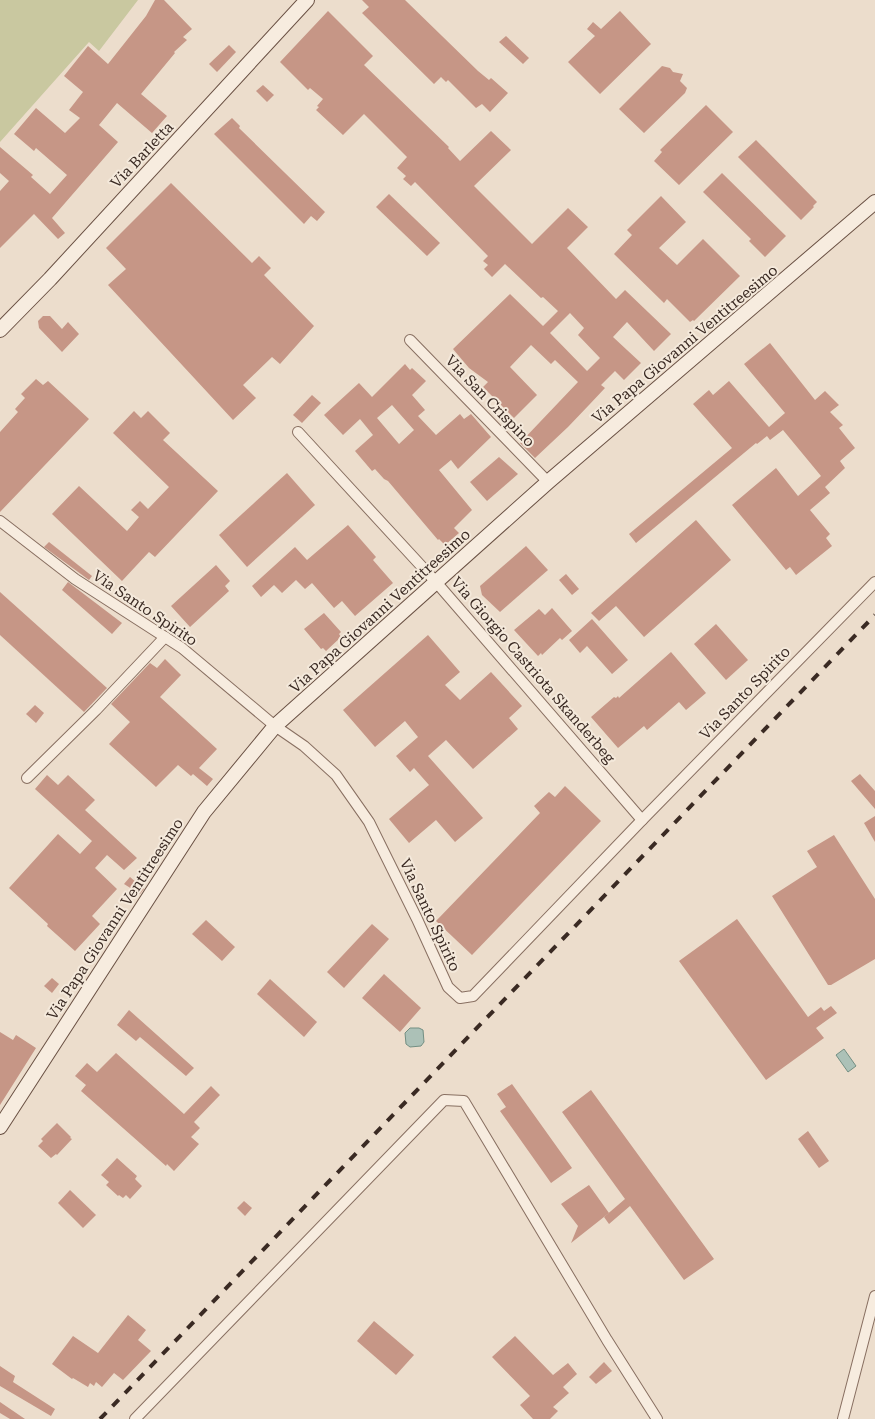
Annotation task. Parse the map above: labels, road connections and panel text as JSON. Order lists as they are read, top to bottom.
{
  "streets": {
    "street": [
      "Via Barletta",
      "Via Papa Giovanni Ventitreesimo",
      "Via San Crispino",
      "Via Santo Spirito",
      "Via Giorgio Castriota Skanderbeg"
    ]
  },
  "crossings": [
    ["Via Papa Giovanni Ventitreesimo", "Via San Crispino"],
    ["Via Papa Giovanni Ventitreesimo", "Via Santo Spirito"],
    ["Via Papa Giovanni Ventitreesimo", "Via Giorgio Castriota Skanderbeg"],
    ["Via Santo Spirito", "Via Giorgio Castriota Skanderbeg"]
  ]
}
